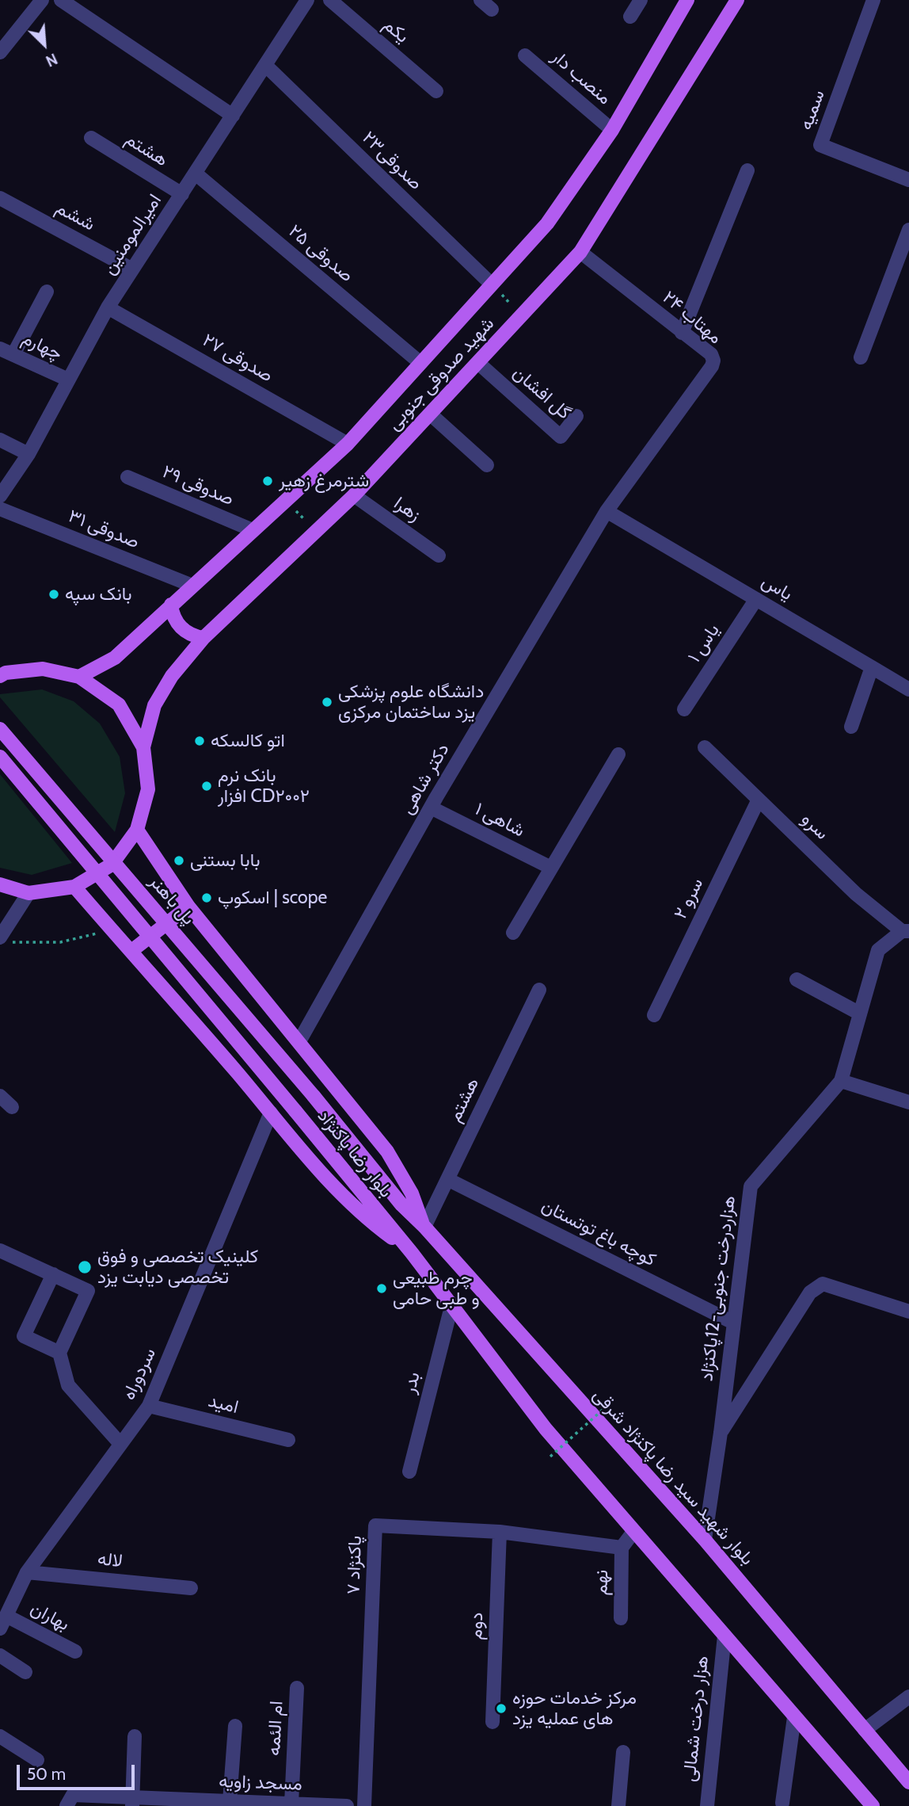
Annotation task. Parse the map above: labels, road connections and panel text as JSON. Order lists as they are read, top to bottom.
{
  "streets": {
    "main road": [
      "شهید صدوقی جنوبی",
      "پل باهنر",
      "بلوار رضا پاکنژاد",
      "بلوار شهید سید رضا پاکنژاد شرقی"
    ],
    "street": [
      "یکم",
      "منصب دار",
      "سمیه",
      "هشتم",
      "صدوقی۲۳",
      "ششم",
      "امیرالمومنین",
      "صدوقی ۲۵",
      "مهتاب ۲۴",
      "چهارم",
      "صدوقی ۲۷",
      "گل افشان",
      "صدوقی ۲۹",
      "زهرا",
      "صدوقی ۳۱",
      "یاس",
      "یاس ۱",
      "دکتر شاهی",
      "شاهی ۱",
      "سرو",
      "سرو ۲",
      "کوچه باغ توتستان",
      "هزاردرخت جنوبی-12پاکنژاد",
      "سردوراه",
      "بدر",
      "امید",
      "لاله",
      "پاکنژاد ۷",
      "نهم",
      "بهاران",
      "دوم",
      "هزار درخت شمالی",
      "ام الئمه",
      "مسجد زاویه"
    ]
  },
  "crossings": [
    ["منصب دار", "شهید صدوقی جنوبی"],
    ["هشتم", "امیرالمومنین"],
    ["هشتم", "کوچه باغ توتستان"],
    ["هشتم", "بلوار شهید سید رضا پاکنژاد شرقی"],
    ["صدوقی۲۳", "امیرالمومنین"],
    ["صدوقی۲۳", "شهید صدوقی جنوبی"],
    ["ششم", "امیرالمومنین"],
    ["امیرالمومنین", "صدوقی ۲۵"],
    ["امیرالمومنین", "چهارم"],
    ["امیرالمومنین", "صدوقی ۲۷"],
    ["صدوقی ۲۵", "شهید صدوقی جنوبی"],
    ["مهتاب ۲۴", "شهید صدوقی جنوبی"],
    ["مهتاب ۲۴", "یاس"],
    ["مهتاب ۲۴", "دکتر شاهی"],
    ["صدوقی ۲۷", "شهید صدوقی جنوبی"],
    ["شهید صدوقی جنوبی", "گل افشان"],
    ["شهید صدوقی جنوبی", "صدوقی ۲۹"],
    ["شهید صدوقی جنوبی", "زهرا"],
    ["شهید صدوقی جنوبی", "صدوقی ۳۱"],
    ["یاس", "یاس ۱"],
    ["یاس", "دکتر شاهی"],
    ["دکتر شاهی", "شاهی ۱"],
    ["سرو", "سرو ۲"],
    ["سرو", "هزاردرخت جنوبی-12پاکنژاد"],
    ["پل باهنر", "بلوار رضا پاکنژاد"],
    ["بلوار رضا پاکنژاد", "بلوار شهید سید رضا پاکنژاد شرقی"],
    ["کوچه باغ توتستان", "هزاردرخت جنوبی-12پاکنژاد"],
    ["هزاردرخت جنوبی-12پاکنژاد", "بلوار شهید سید رضا پاکنژاد شرقی"],
    ["سردوراه", "امید"],
    ["سردوراه", "لاله"],
    ["سردوراه", "بهاران"],
    ["پاکنژاد ۷", "نهم"],
    ["پاکنژاد ۷", "دوم"],
    ["ام الئمه", "مسجد زاویه"]
  ],
  "places": [
    "شترمرغ زهیر",
    "بانک سپه",
    "دانشگاه علوم پزشکی یزد ساختمان مرکزی",
    "اتو کالسکه",
    "بانک نرم افزار CD۲۰۰۲",
    "بابا بستنی",
    "اسکوپ | scope",
    "کلینیک تخصصی و فوق تخصصی دیابت یزد",
    "چرم طبیعی و طبی حامی",
    "مرکز خدمات حوزه های عملیه یزد"
  ],
  "scale_bar": "50 m",
  "north": "bottom right"
}
